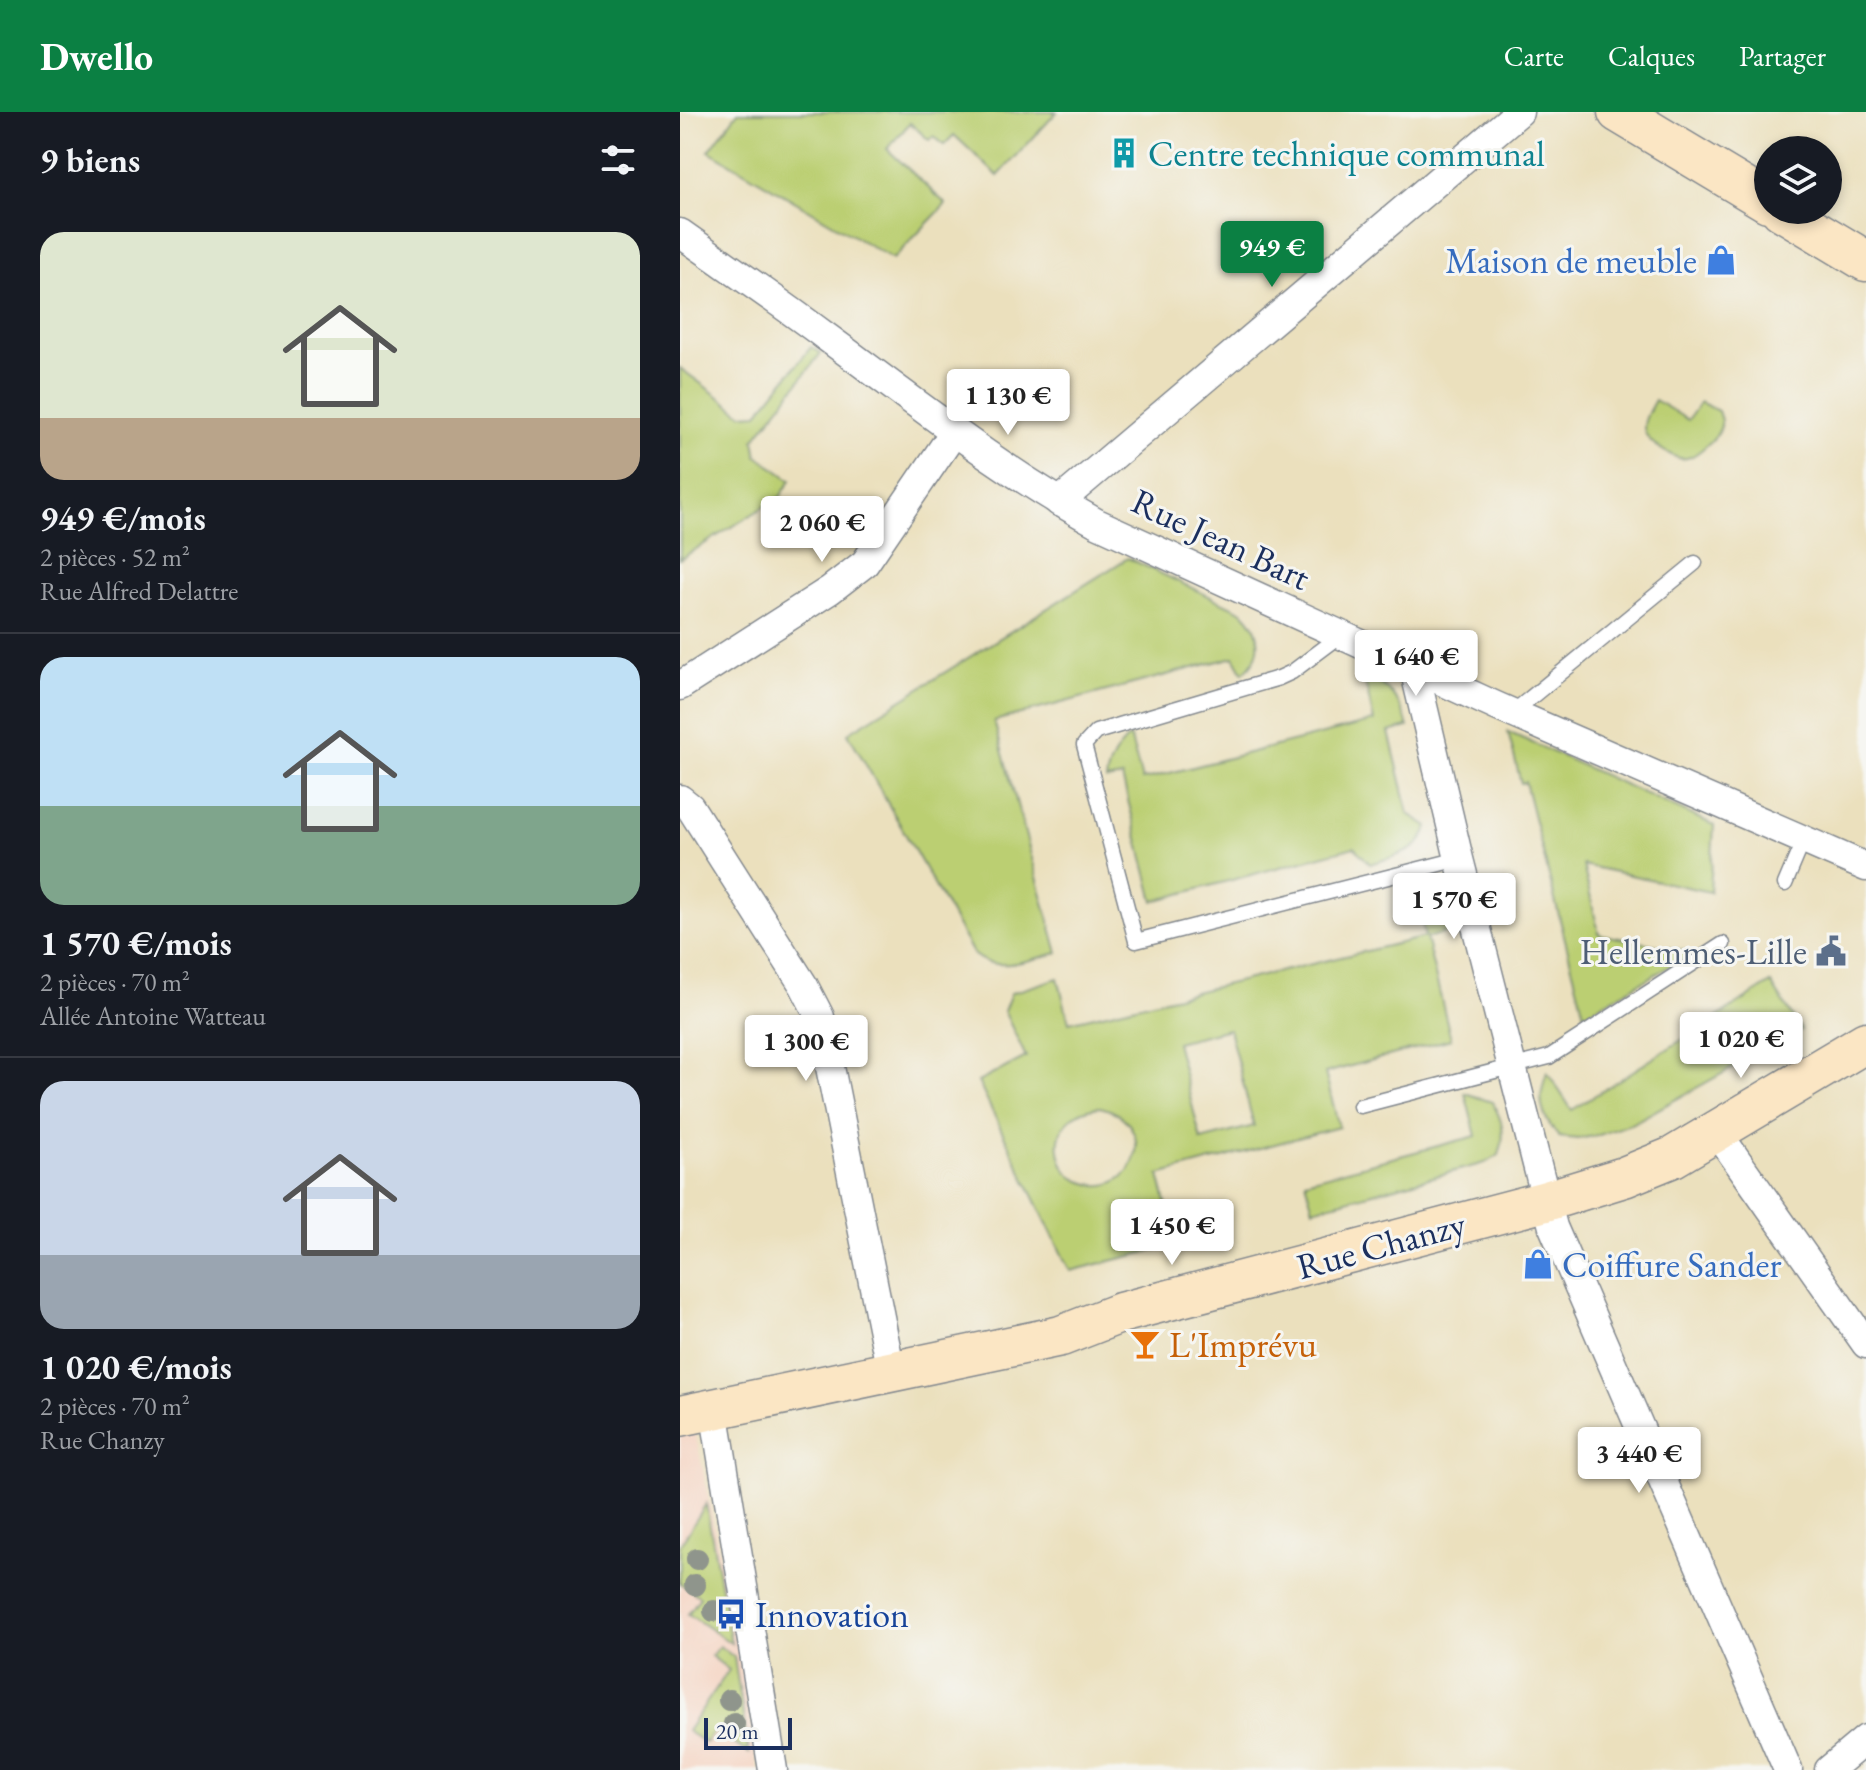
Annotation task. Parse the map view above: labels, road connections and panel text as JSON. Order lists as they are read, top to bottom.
{
  "streets": {
    "street": ["Rue Jean Bart", "Rue Chanzy"]
  },
  "places": {
    "building": ["Centre technique communal"],
    "shop": ["Maison de meuble", "Coiffure Sander"],
    "public building": ["Hellemmes-Lille"],
    "bar": ["L'Imprévu"],
    "bus stop": ["Innovation"]
  },
  "scale_bar": "20 m",
  "page": {
    "header": "Dwello",
    "nav": ["Carte", "Calques", "Partager"],
    "heading": "9 biens",
    "list": [
      {
        "name": "949 €/mois",
        "note": "2 pièces · 52 m² · Rue Alfred Delattre"
      },
      {
        "name": "1 570 €/mois",
        "note": "2 pièces · 70 m² · Allée Antoine Watteau"
      },
      {
        "name": "1 020 €/mois",
        "note": "2 pièces · 70 m² · Rue Chanzy"
      }
    ],
    "price": [
      "949 €",
      "1 130 €",
      "2 060 €",
      "1 640 €",
      "1 570 €",
      "1 020 €",
      "1 300 €",
      "1 450 €",
      "3 440 €"
    ],
    "scale": "20 m"
  }
}
